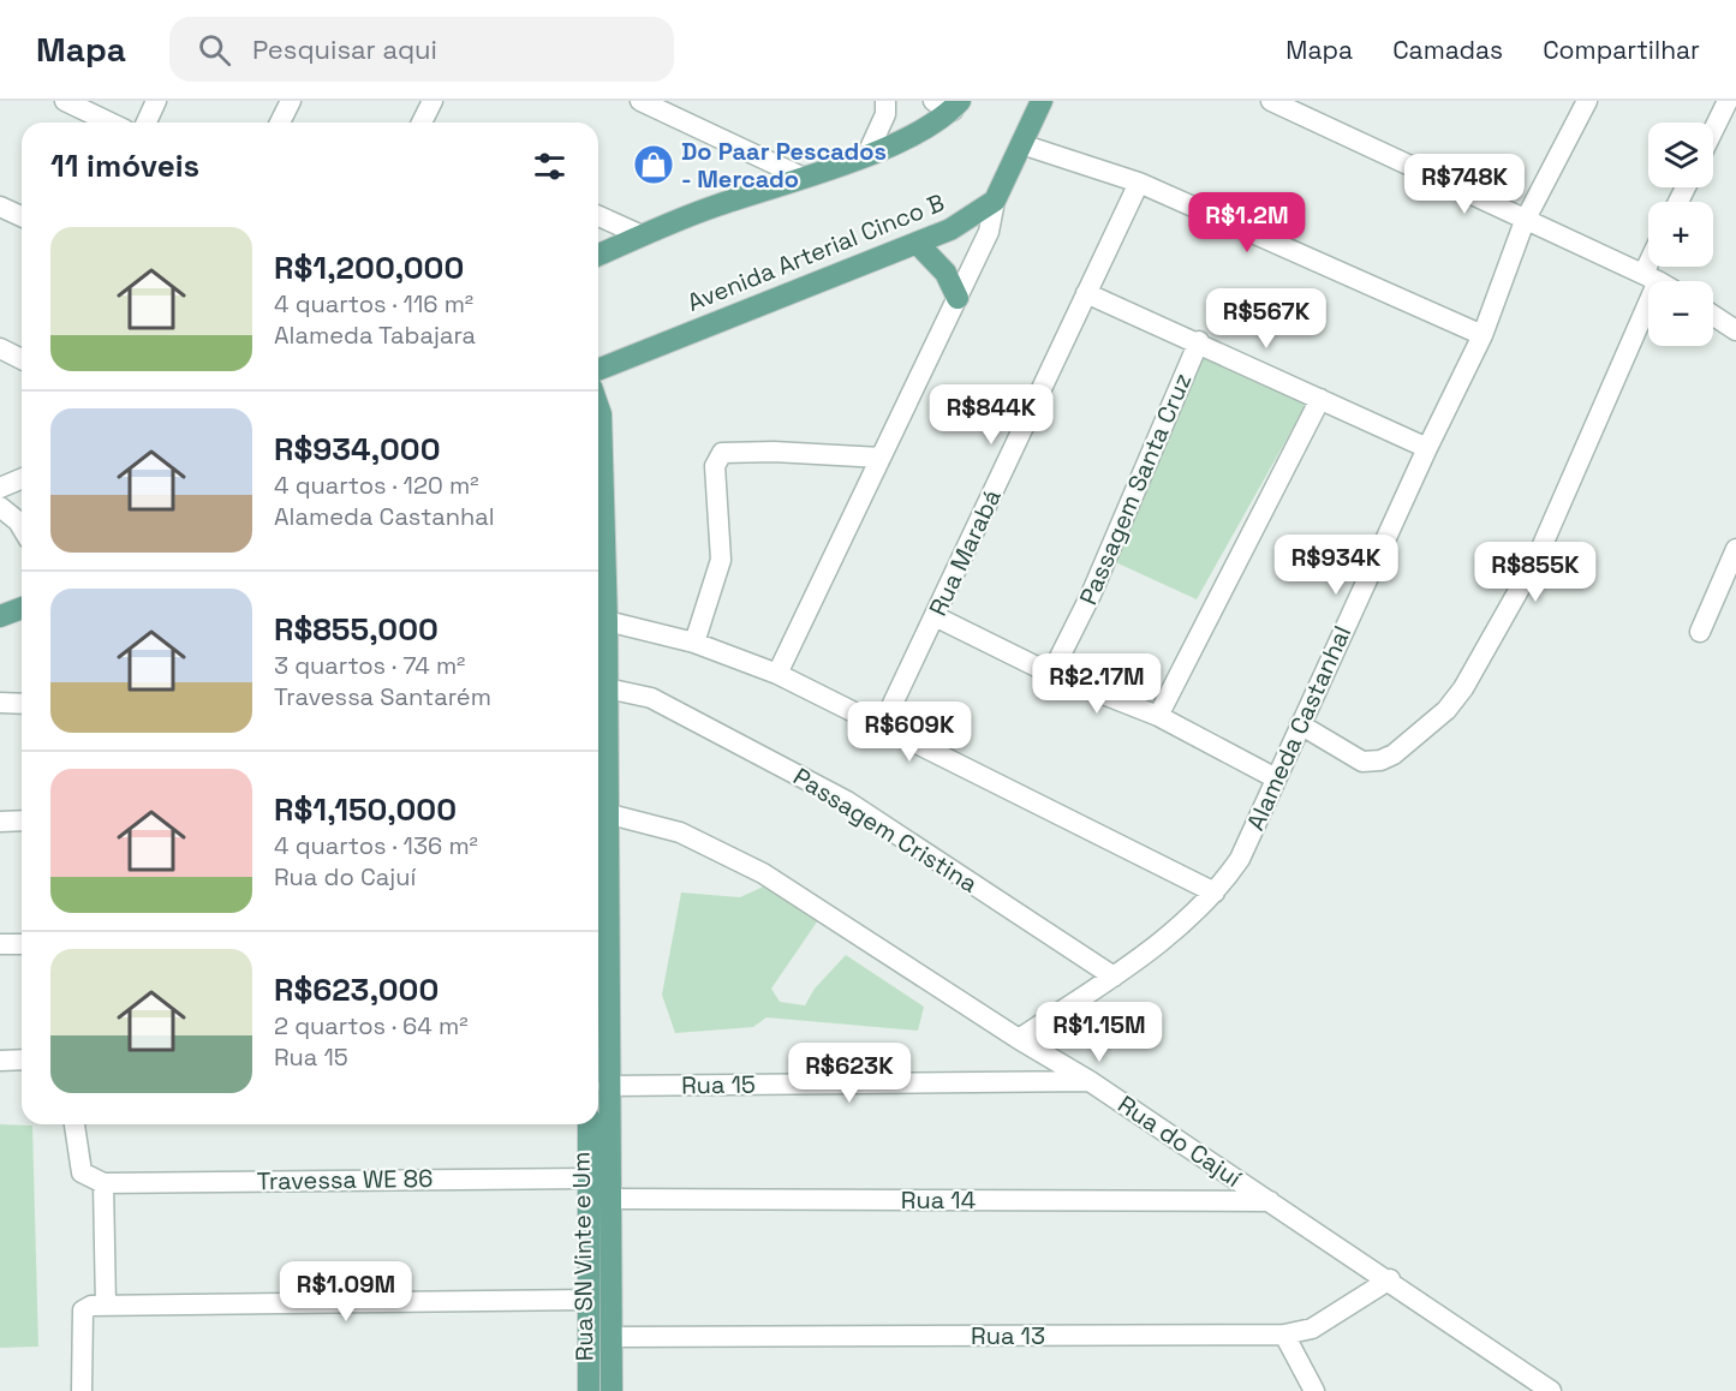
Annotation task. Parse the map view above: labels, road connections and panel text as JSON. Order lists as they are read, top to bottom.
{
  "streets": {
    "main road": ["Avenida Arterial Cinco B", "Rua SN Vinte e Um"],
    "street": [
      "Passagem Santa Cruz",
      "Rua Marabá",
      "Alameda Castanhal",
      "Passagem Cristina",
      "Rua 15",
      "Rua do Cajuí",
      "Travessa WE 86",
      "Rua 14",
      "Rua 13"
    ]
  },
  "crossings": [
    ["Alameda Castanhal", "Passagem Cristina"],
    ["Alameda Castanhal", "Rua do Cajuí"],
    ["Passagem Cristina", "Rua SN Vinte e Um"],
    ["Rua 15", "Rua do Cajuí"],
    ["Rua 15", "Rua SN Vinte e Um"],
    ["Rua do Cajuí", "Rua 14"],
    ["Rua do Cajuí", "Rua SN Vinte e Um"],
    ["Rua do Cajuí", "Rua 13"],
    ["Travessa WE 86", "Rua SN Vinte e Um"],
    ["Rua 14", "Rua SN Vinte e Um"],
    ["Rua SN Vinte e Um", "Rua 13"]
  ],
  "places": {
    "shop": ["Do Paar Pescados - Mercado"]
  },
  "page": {
    "header": "Mapa",
    "search": "Pesquisar aqui",
    "nav": ["Mapa", "Camadas", "Compartilhar"],
    "map_buttons": ["+", "−"],
    "heading": "11 imóveis",
    "price": [
      "R$748K",
      "R$1.2M",
      "R$567K",
      "R$844K",
      "R$934K",
      "R$855K",
      "R$2.17M",
      "R$609K",
      "R$1.15M",
      "R$623K",
      "R$1.09M"
    ],
    "list": [
      {
        "name": "R$1,200,000",
        "note": "4 quartos · 116 m² · Alameda Tabajara"
      },
      {
        "name": "R$934,000",
        "note": "4 quartos · 120 m² · Alameda Castanhal"
      },
      {
        "name": "R$855,000",
        "note": "3 quartos · 74 m² · Travessa Santarém"
      },
      {
        "name": "R$1,150,000",
        "note": "4 quartos · 136 m² · Rua do Cajuí"
      },
      {
        "name": "R$623,000",
        "note": "2 quartos · 64 m² · Rua 15"
      }
    ]
  }
}
